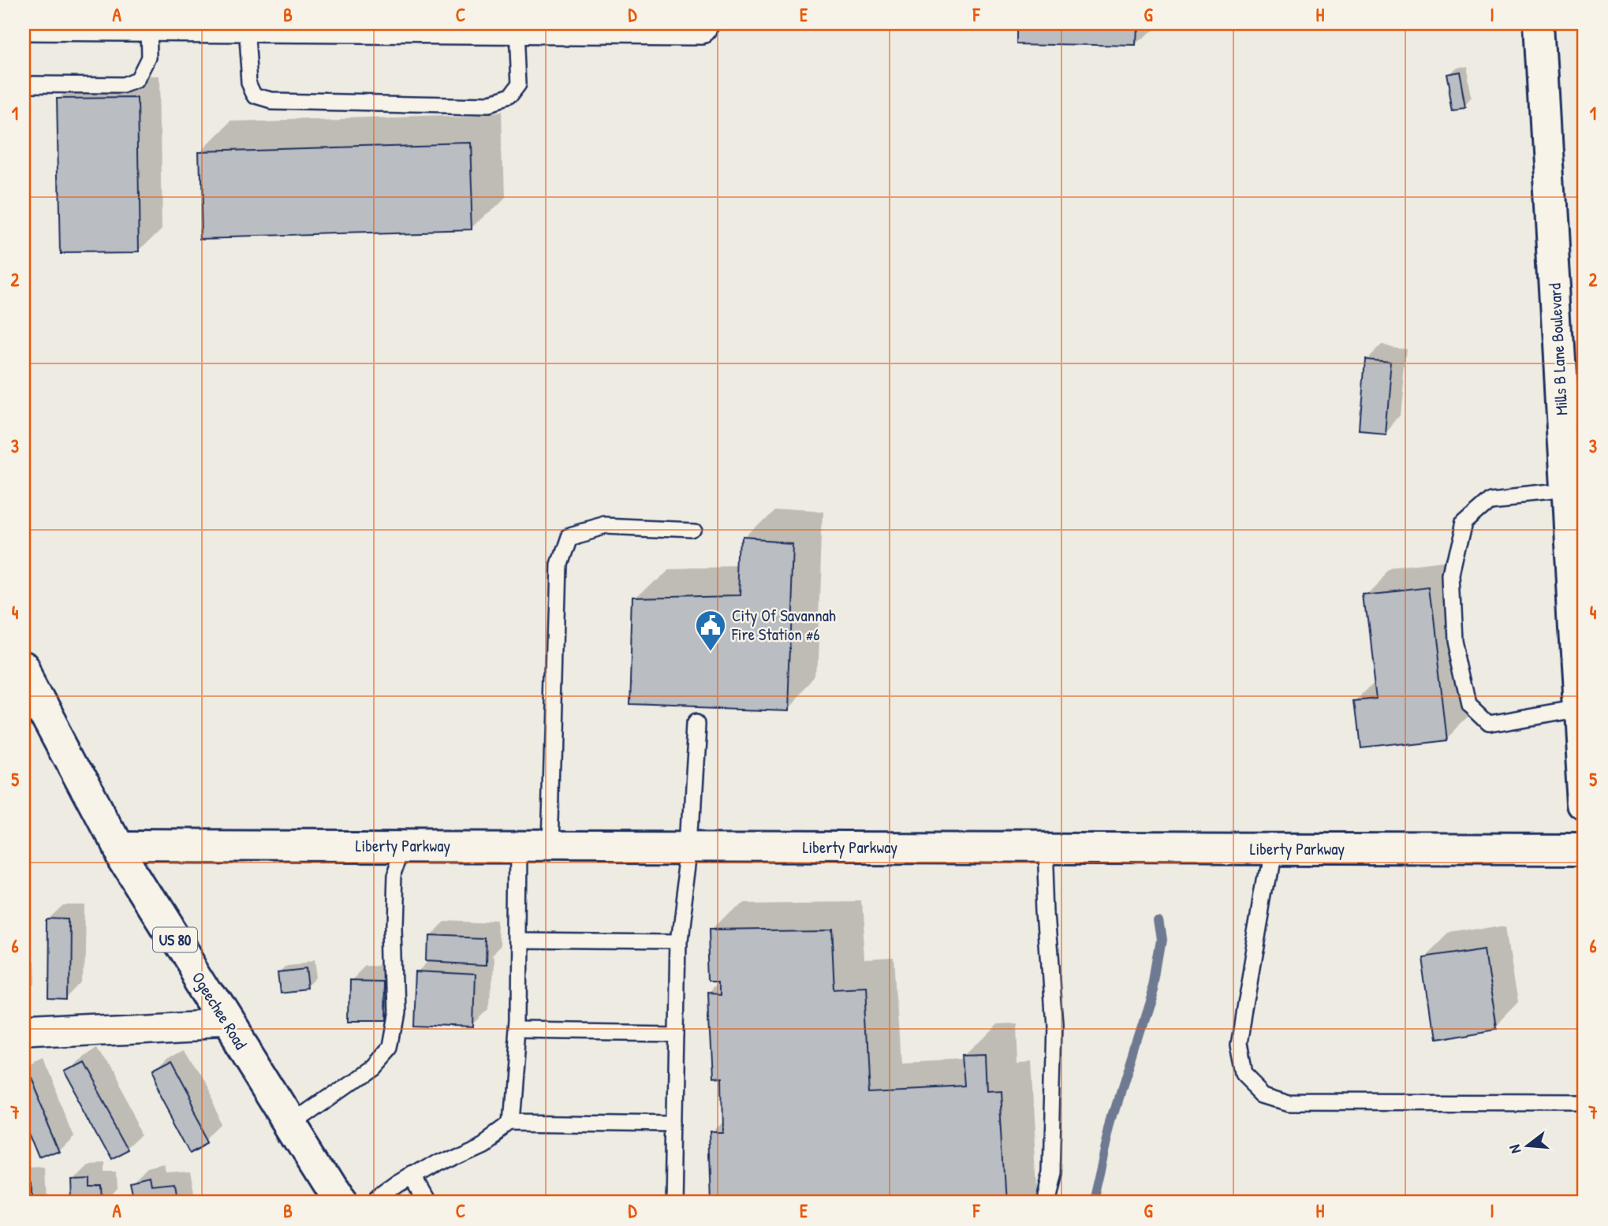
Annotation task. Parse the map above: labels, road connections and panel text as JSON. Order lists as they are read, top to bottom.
{
  "streets": {
    "street": [
      "Mills B Lane Boulevard",
      "Liberty Parkway",
      "US 80",
      "Ogeechee Road"
    ]
  },
  "crossings": [
    ["Liberty Parkway", "Ogeechee Road"]
  ],
  "places": {
    "public building": ["City Of Savannah Fire Station #6"]
  },
  "north": "left",
  "grid": {
    "columns": [
      "A",
      "B",
      "C",
      "D",
      "E",
      "F",
      "G",
      "H",
      "I"
    ],
    "rows": [
      "1",
      "2",
      "3",
      "4",
      "5",
      "6",
      "7"
    ]
  }
}
